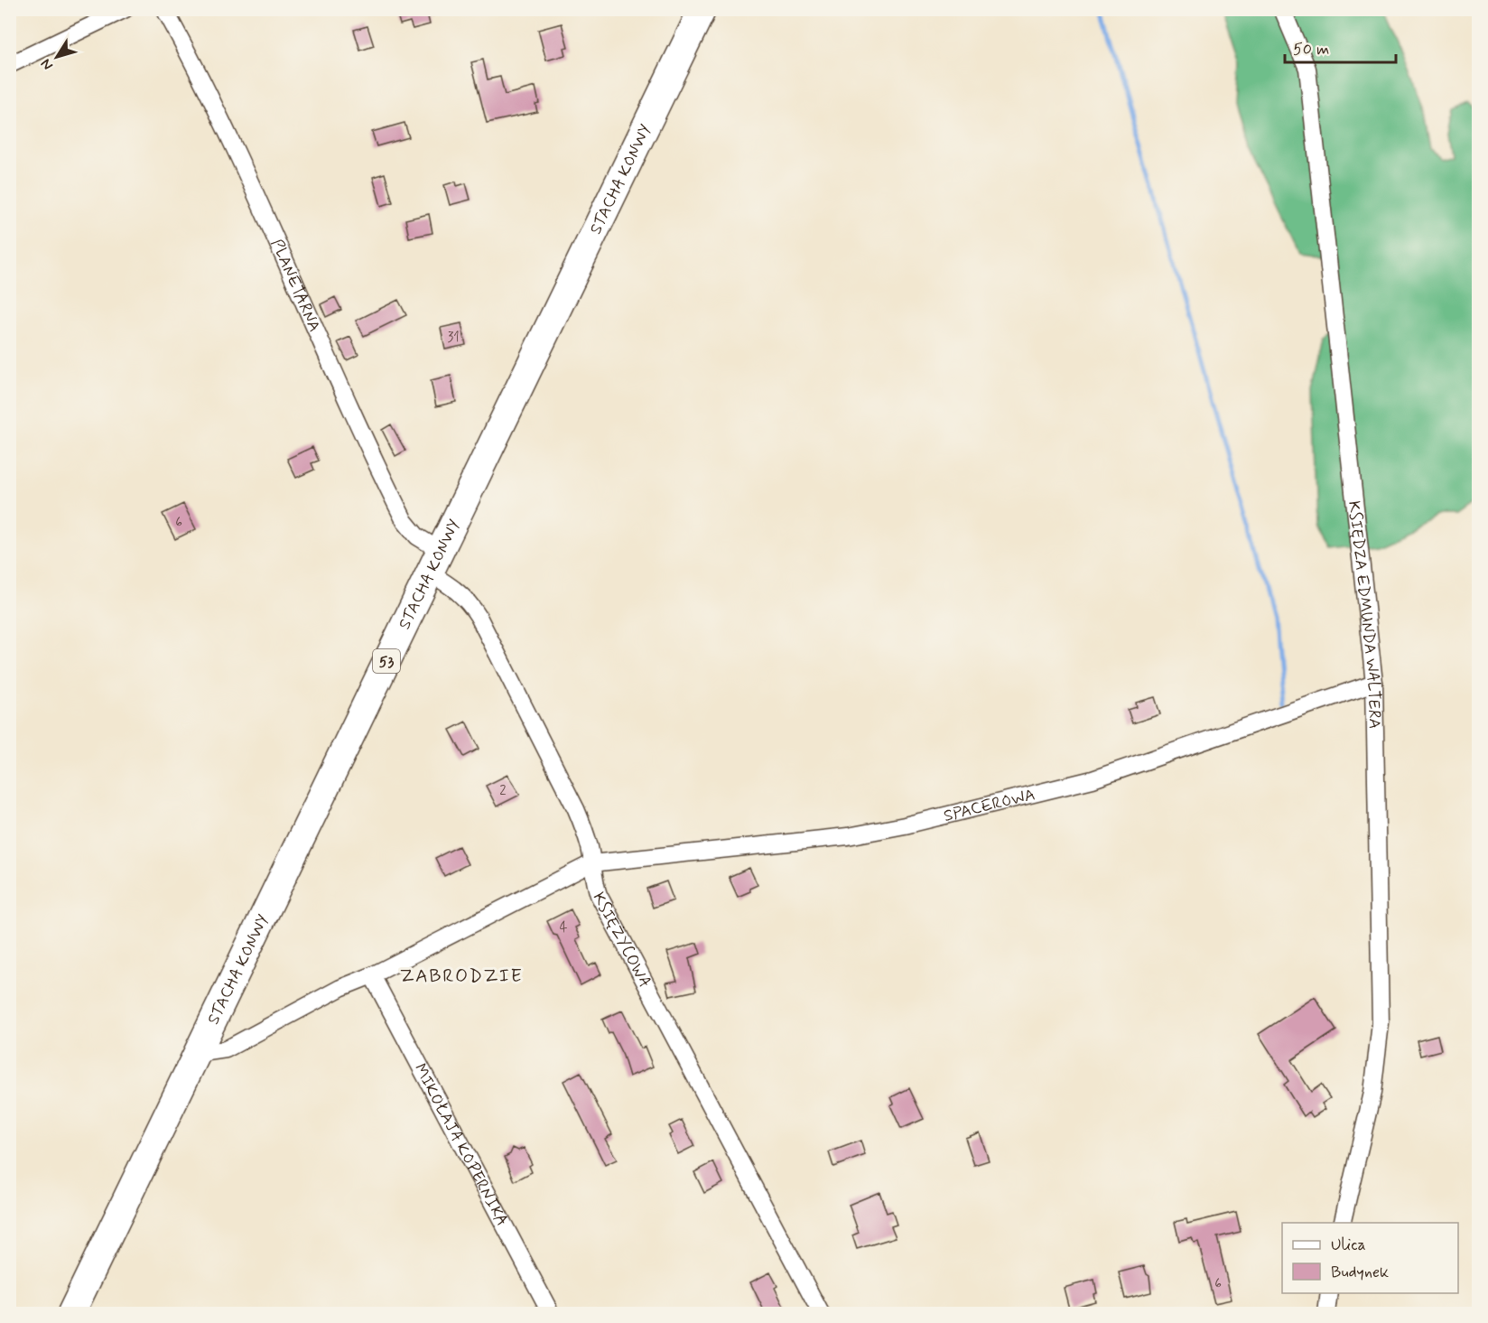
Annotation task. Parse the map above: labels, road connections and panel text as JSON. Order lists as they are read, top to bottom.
{
  "streets": {
    "main road": ["STACHA KONWY", "53"],
    "street": [
      "PLANETARNA",
      "KSIĘDZA EDMUNDA WALTERA",
      "SPACEROWA",
      "KSIĘŻYCOWA",
      "MIKOŁAJA KOPERNIKA"
    ]
  },
  "crossings": [
    ["STACHA KONWY", "PLANETARNA"],
    ["STACHA KONWY", "KSIĘŻYCOWA"],
    ["PLANETARNA", "KSIĘŻYCOWA"],
    ["KSIĘDZA EDMUNDA WALTERA", "SPACEROWA"],
    ["SPACEROWA", "KSIĘŻYCOWA"]
  ],
  "districts": ["ZABRODZIE"],
  "house_numbers": [
    "31",
    "6",
    "2",
    "4",
    "6"
  ],
  "legend": ["Ulica", "Budynek"],
  "scale_bar": "50 m",
  "north": "bottom left"
}
